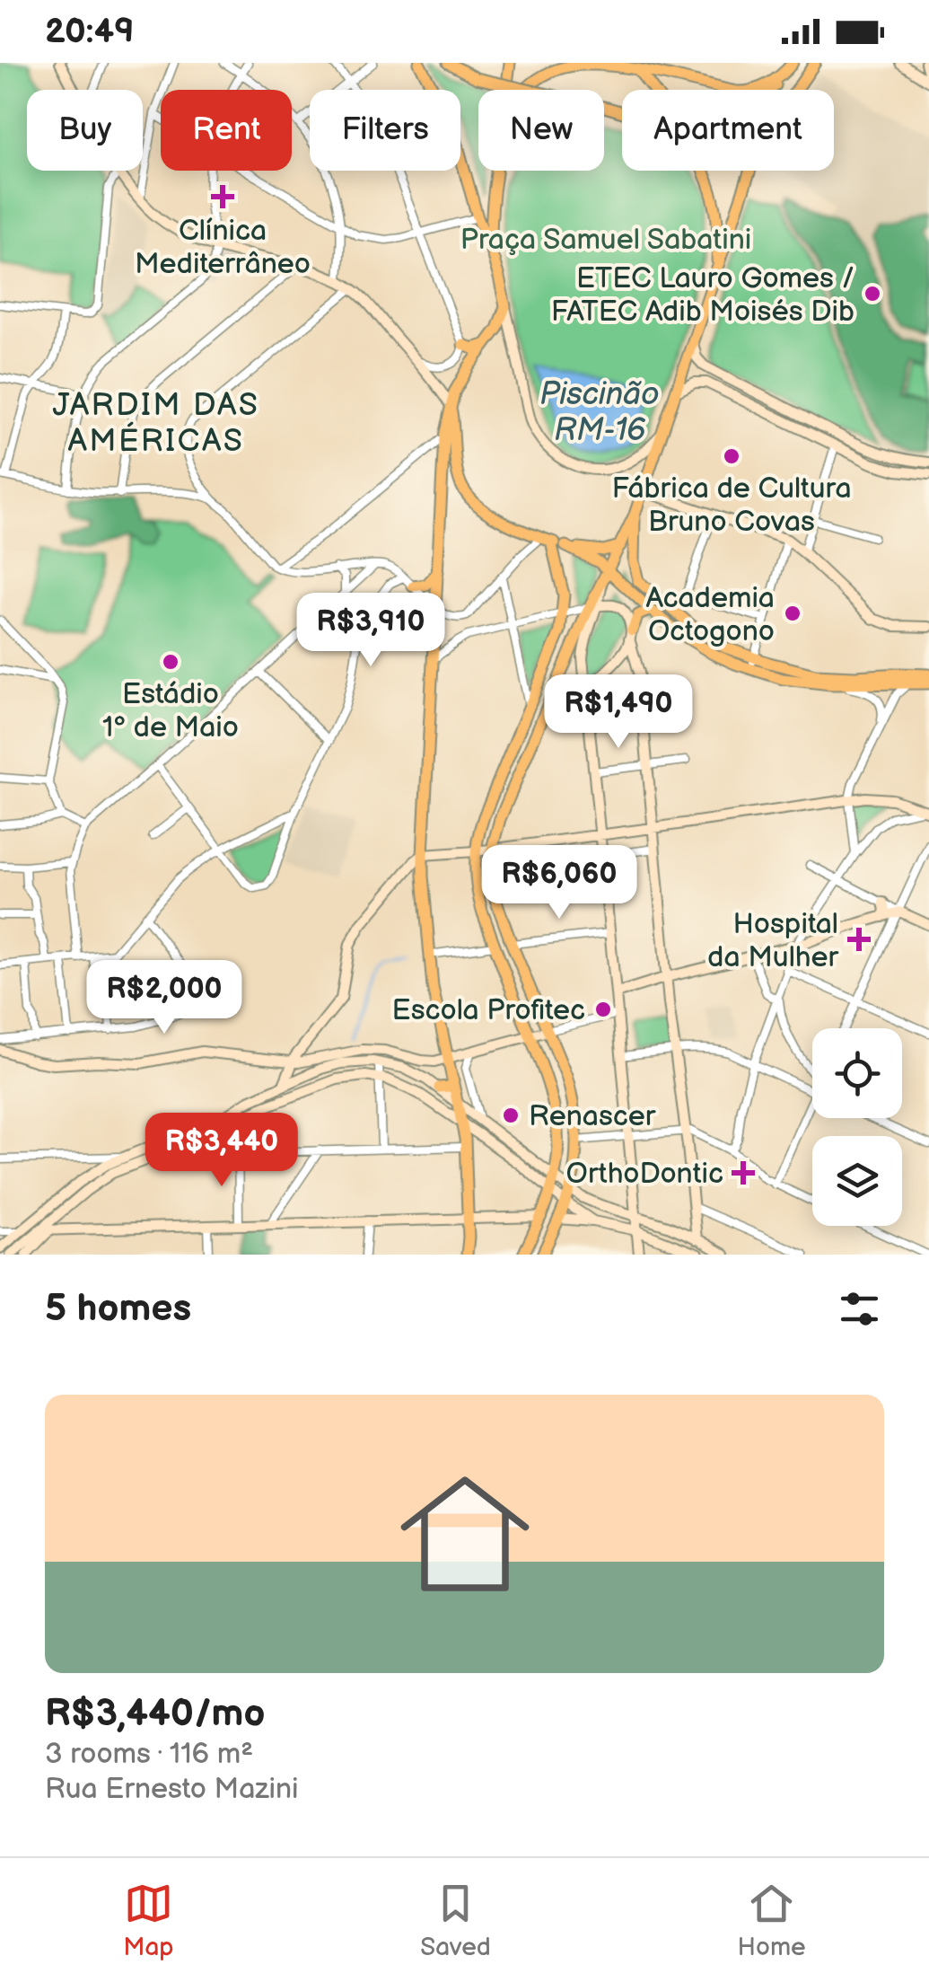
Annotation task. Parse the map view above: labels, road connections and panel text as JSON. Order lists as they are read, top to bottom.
{
  "districts": ["JARDIM DAS AMÉRICAS"],
  "water": ["Piscinão RM-16"],
  "parks": ["Praça Samuel Sabatini"],
  "places": {
    "health": ["Clínica Mediterrâneo", "Hospital da Mulher", "OrthoDontic"],
    "other": [
      "ETEC Lauro Gomes / FATEC Adib Moisés Dib",
      "Fábrica de Cultura Bruno Covas",
      "Academia Octogono",
      "Estádio 1º de Maio",
      "Escola Profitec",
      "Renascer"
    ]
  },
  "page": {
    "status": "20:49",
    "chip": [
      "Buy",
      "Rent",
      "Filters",
      "New",
      "Apartment"
    ],
    "price": [
      "R$3,910",
      "R$1,490",
      "R$6,060",
      "R$2,000",
      "R$3,440"
    ],
    "heading": "5 homes",
    "list": [
      {
        "name": "R$3,440/mo",
        "note": "3 rooms · 116 m² · Rua Ernesto Mazini"
      }
    ],
    "tabs": ["Map", "Saved", "Home"]
  }
}
